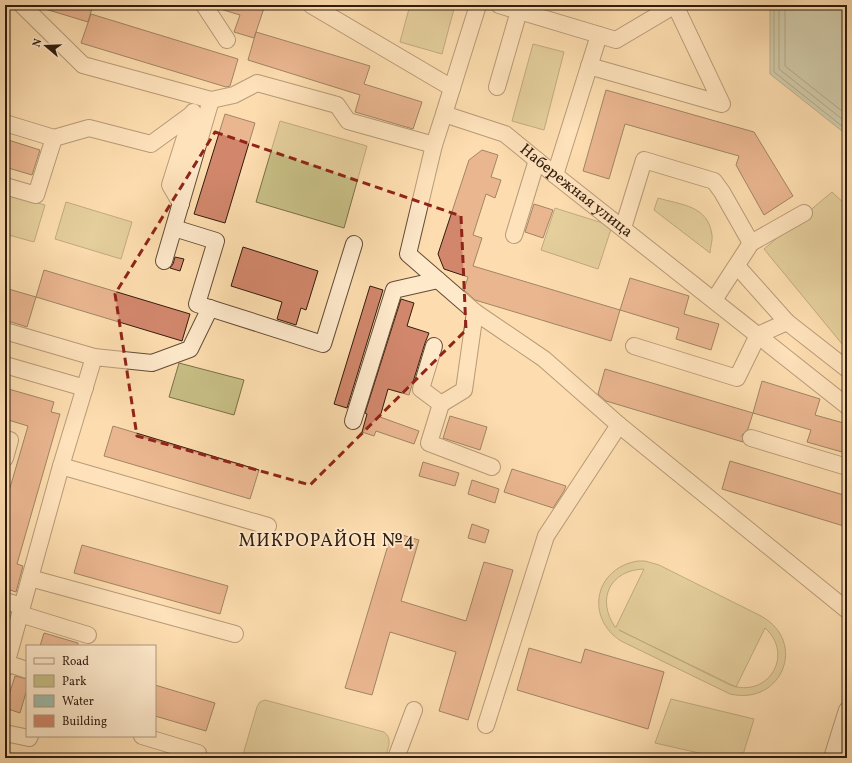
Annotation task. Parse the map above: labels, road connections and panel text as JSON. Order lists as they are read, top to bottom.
{
  "streets": {
    "street": ["Набережная улица"]
  },
  "districts": ["МИКРОРАЙОН №4"],
  "legend": [
    "Road",
    "Park",
    "Water",
    "Building"
  ],
  "north": "left"
}
